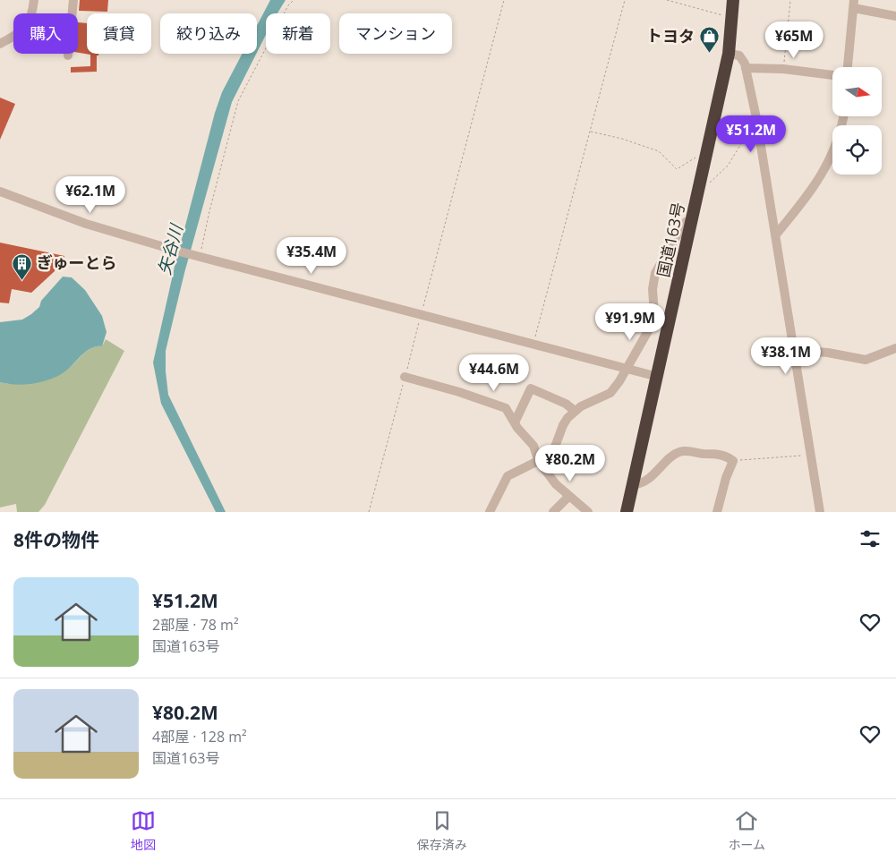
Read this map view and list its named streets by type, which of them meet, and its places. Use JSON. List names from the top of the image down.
{
  "streets": {
    "highway": ["国道163号"]
  },
  "water": ["矢谷川"],
  "places": {
    "shop": ["トヨタ"],
    "building": ["ぎゅーとら"]
  },
  "north": "right",
  "page": {
    "chip": [
      "購入",
      "賃貸",
      "絞り込み",
      "新着",
      "マンション"
    ],
    "price": [
      "¥65M",
      "¥51.2M",
      "¥62.1M",
      "¥35.4M",
      "¥91.9M",
      "¥38.1M",
      "¥44.6M",
      "¥80.2M"
    ],
    "heading": "8件の物件",
    "list": [
      {
        "name": "¥51.2M",
        "note": "2部屋 · 78 m² · 国道163号"
      },
      {
        "name": "¥80.2M",
        "note": "4部屋 · 128 m² · 国道163号"
      }
    ],
    "tabs": ["地図", "保存済み", "ホーム"]
  }
}
